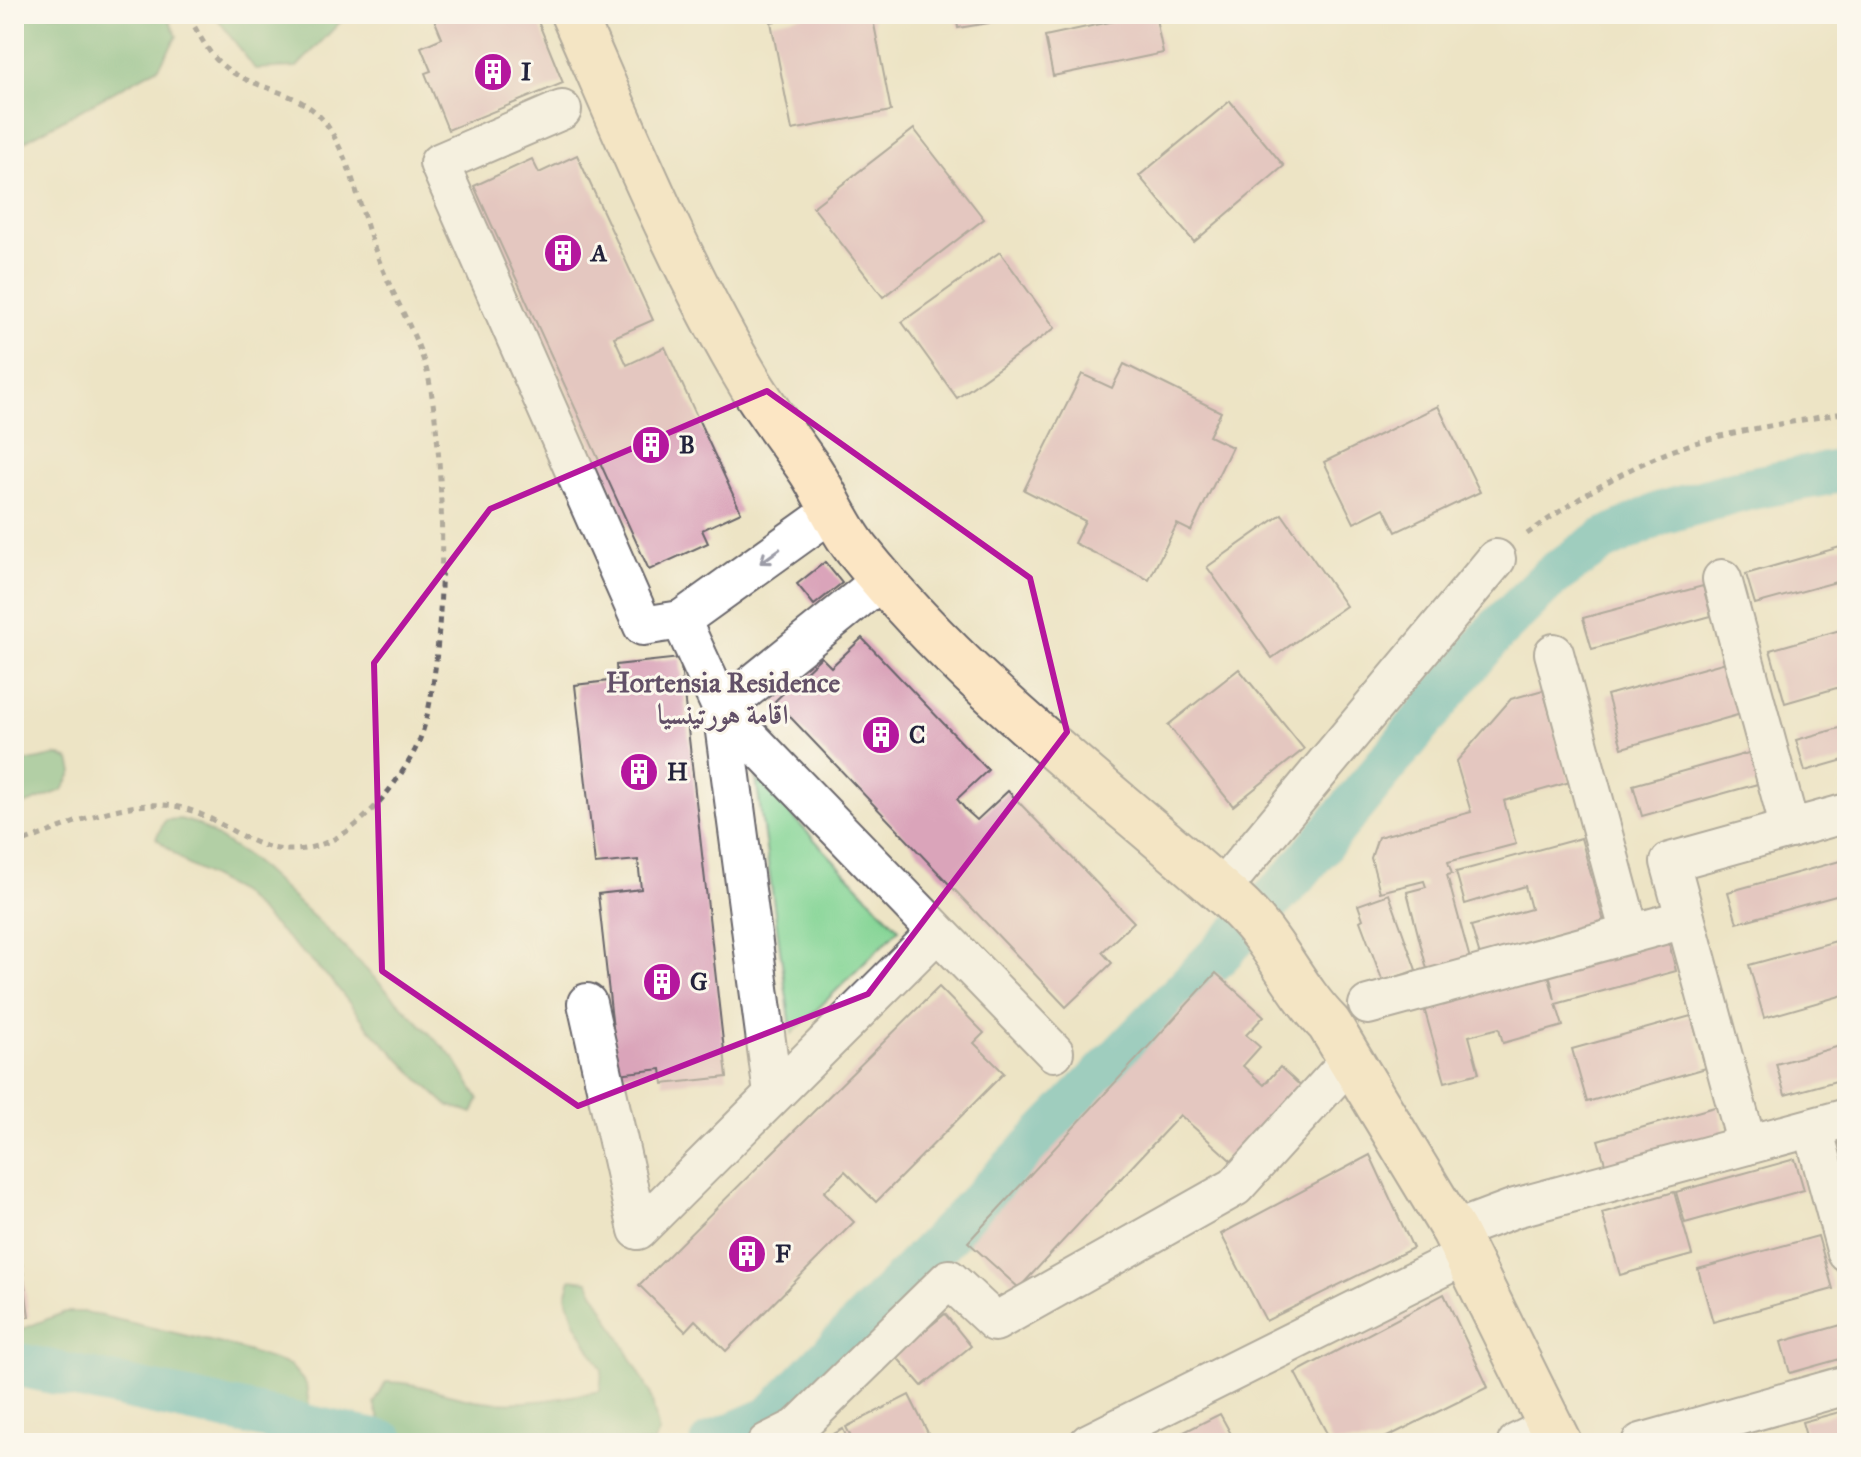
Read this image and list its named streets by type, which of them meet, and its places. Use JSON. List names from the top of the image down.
{
  "districts": ["Hortensia Residence اقامة هورتينسيا"],
  "places": {
    "building": [
      "I",
      "A",
      "B",
      "C",
      "H",
      "G",
      "F"
    ]
  }
}
